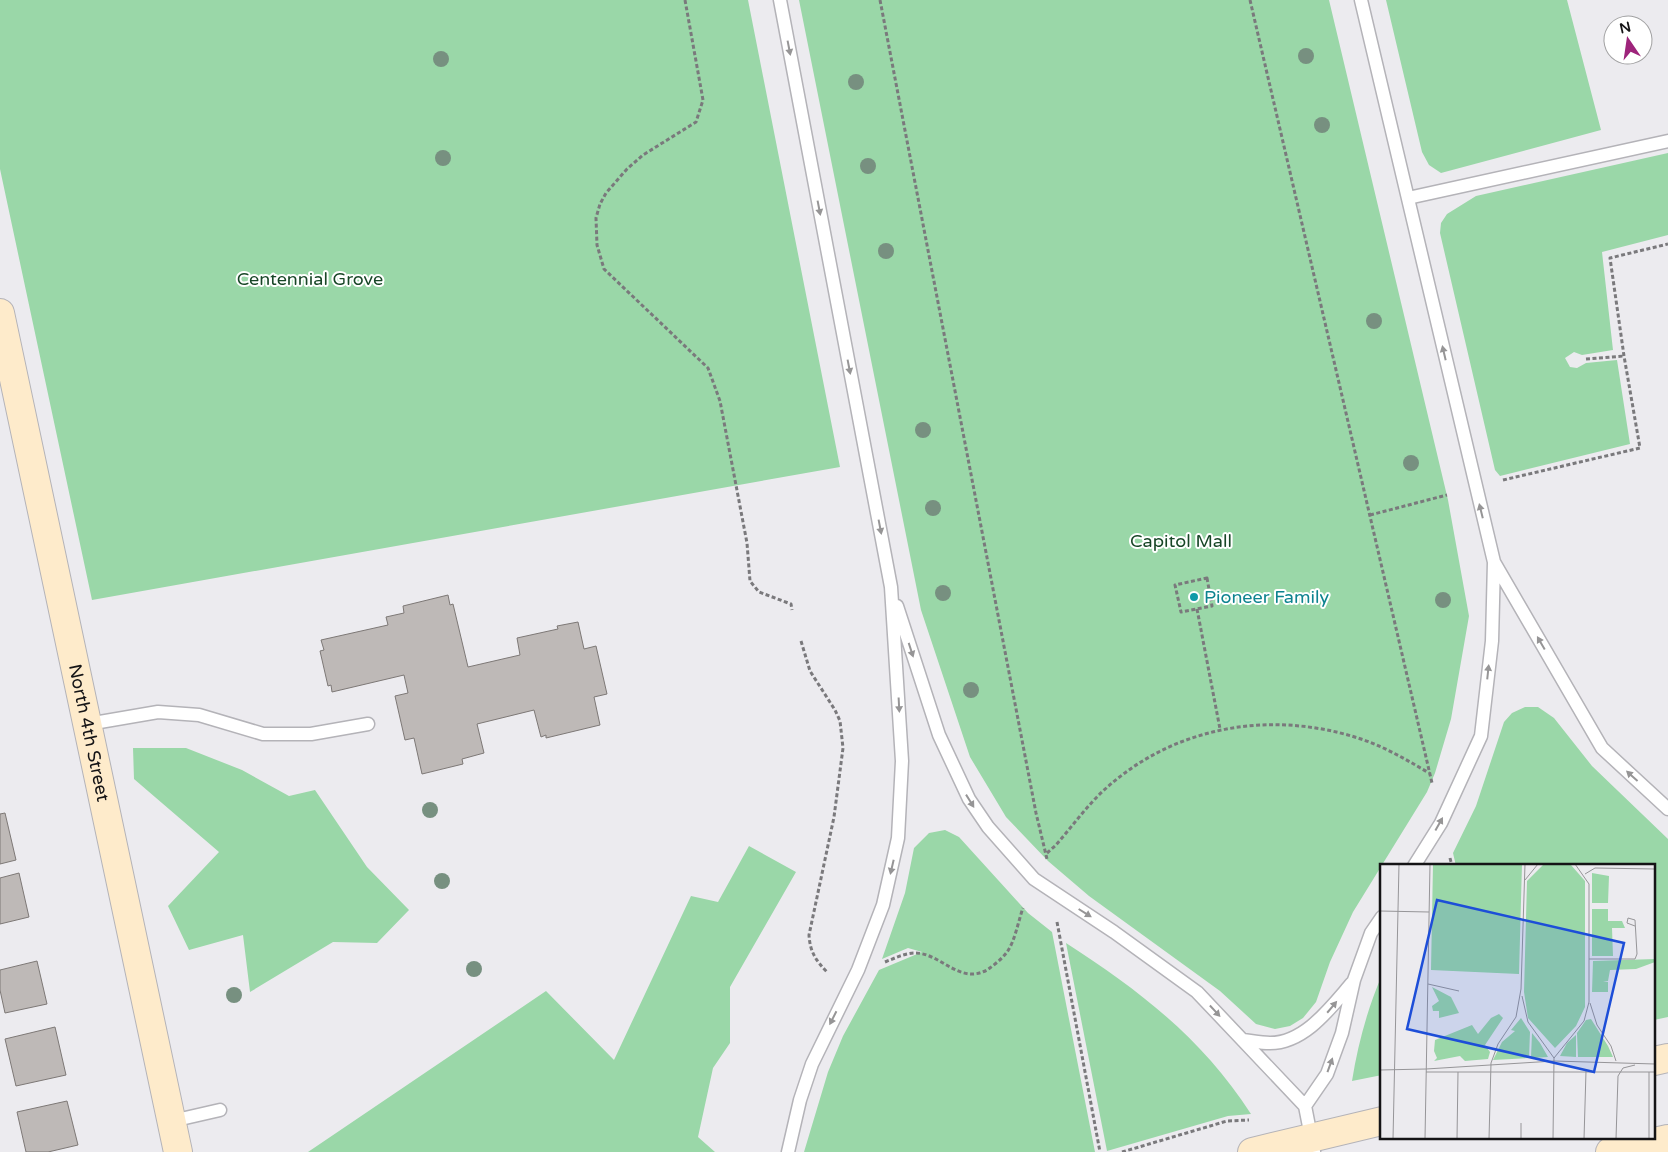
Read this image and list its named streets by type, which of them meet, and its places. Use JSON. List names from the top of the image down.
{
  "streets": {
    "street": ["North 4th Street"]
  },
  "parks": ["Centennial Grove", "Capitol Mall"],
  "places": ["Pioneer Family"],
  "north": "top"
}
